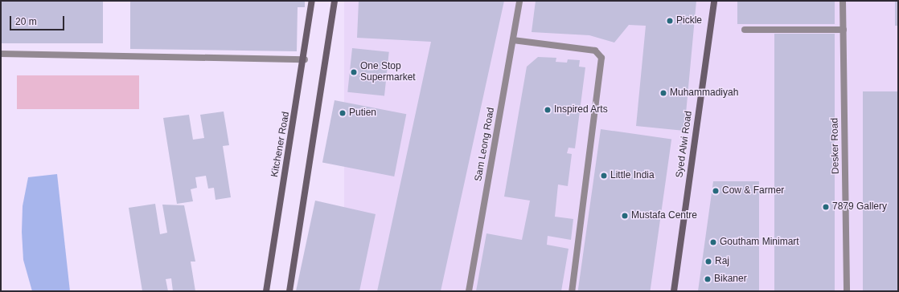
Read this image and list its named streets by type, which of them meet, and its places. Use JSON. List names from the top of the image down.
{
  "streets": {
    "street": [
      "Kitchener Road",
      "Sam Leong Road",
      "Syed Alwi Road",
      "Desker Road"
    ]
  },
  "places": [
    "Pickle",
    "One Stop Supermarket",
    "Muhammadiyah",
    "Inspired Arts",
    "Putien",
    "Little India",
    "Cow & Farmer",
    "7879 Gallery",
    "Mustafa Centre",
    "Goutham Minimart",
    "Raj",
    "Bikaner"
  ],
  "scale_bar": "20 m"
}
